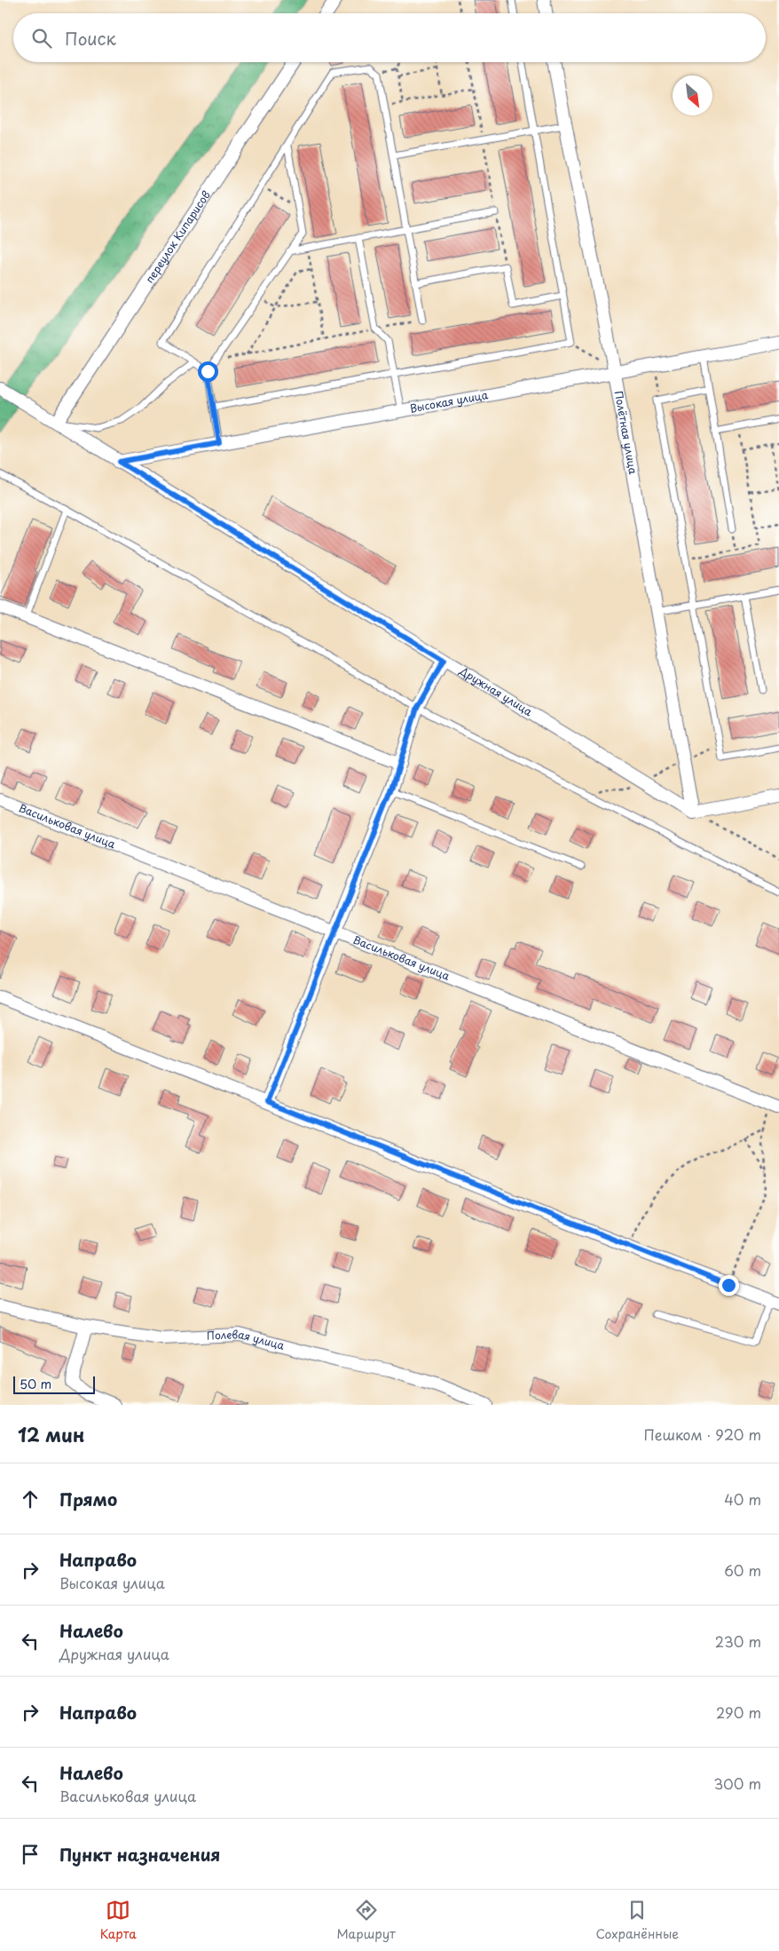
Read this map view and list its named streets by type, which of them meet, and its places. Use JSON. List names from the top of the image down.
{
  "streets": {
    "street": [
      "переулок Кипарисов",
      "Высокая улица",
      "Полётная улица",
      "Дружная улица",
      "Васильковая улица",
      "Полевая улица"
    ]
  },
  "crossings": [
    ["переулок Кипарисов", "Дружная улица"],
    ["Высокая улица", "Полётная улица"],
    ["Высокая улица", "Дружная улица"],
    ["Полётная улица", "Дружная улица"]
  ],
  "scale_bar": "50 m",
  "north": "bottom right",
  "page": {
    "search": "Поиск",
    "scale": "50 m",
    "heading": ["12 мин", "Пешком · 920 m"],
    "list": [
      ["Прямо", "40 m"],
      ["Направо", "Высокая улица", "60 m"],
      ["Налево", "Дружная улица", "230 m"],
      ["Направо", "290 m"],
      ["Налево", "Васильковая улица", "300 m"],
      "Пункт назначения"
    ],
    "nav": ["Карта", "Маршрут", "Сохранённые"]
  }
}
